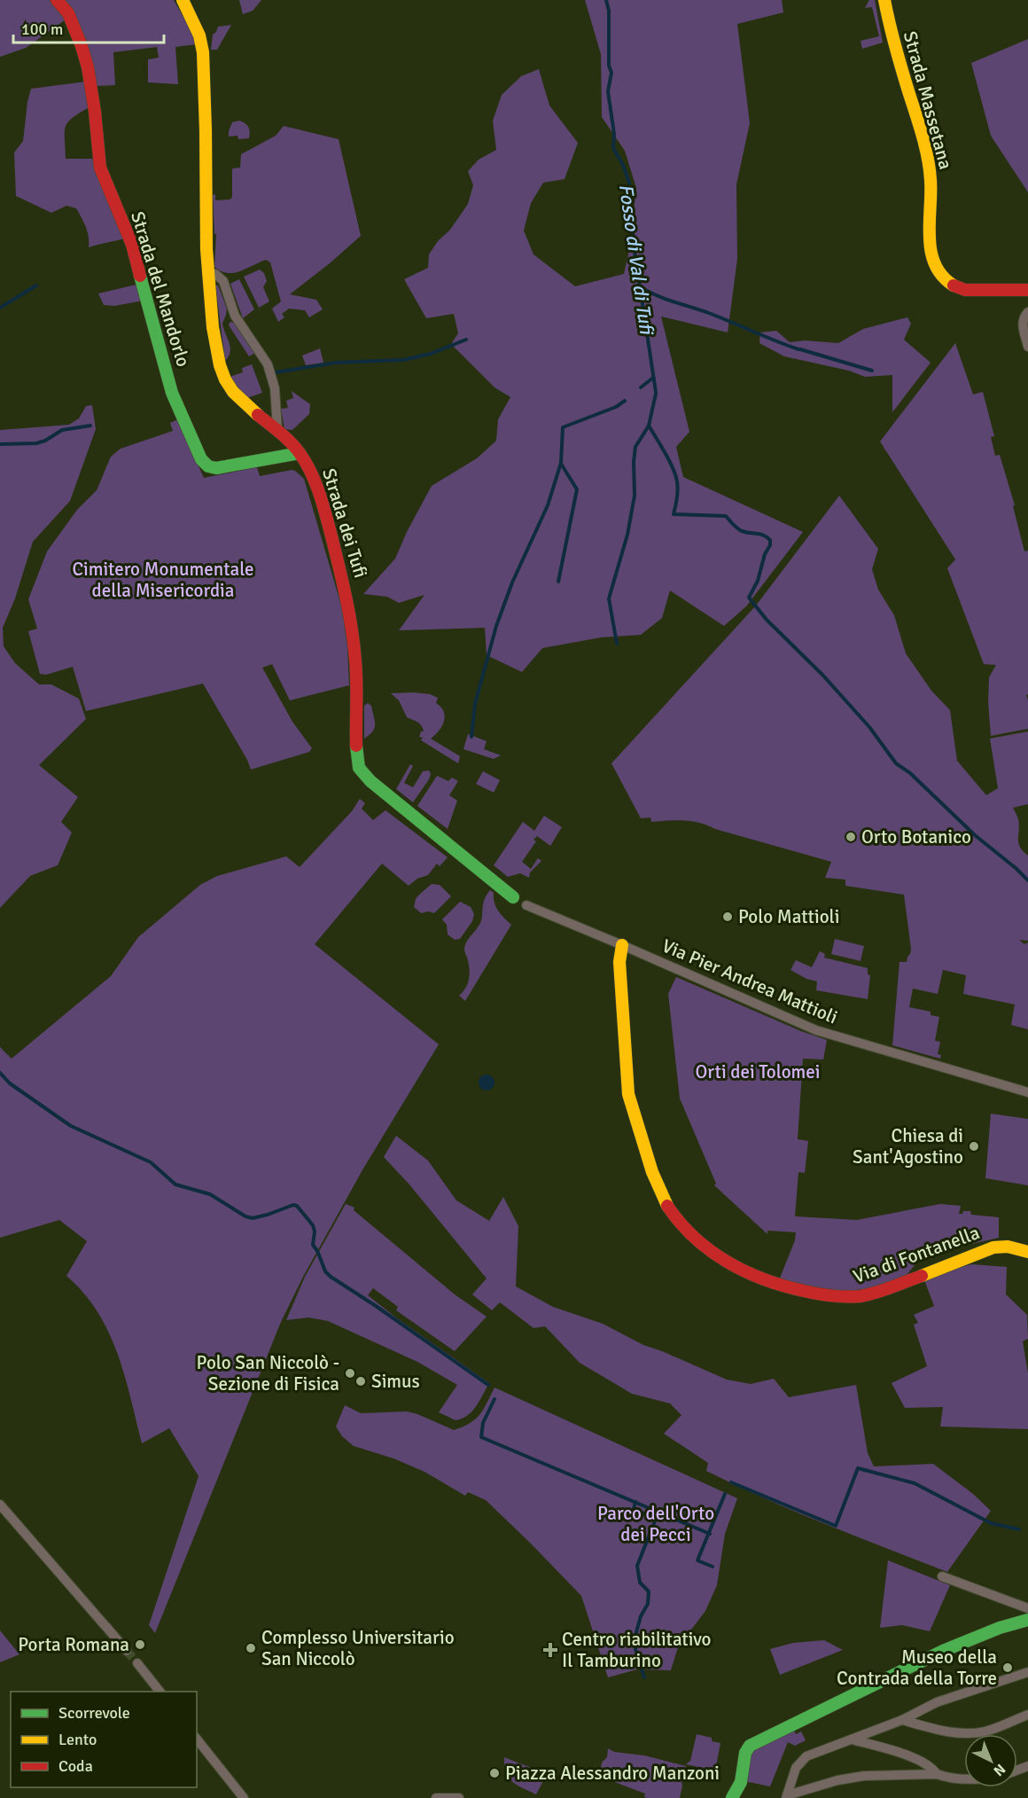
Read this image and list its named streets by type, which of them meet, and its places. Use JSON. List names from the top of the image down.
{
  "streets": {
    "street": [
      "Strada Massetana",
      "Strada del Mandorlo",
      "Strada dei Tufi",
      "Via Pier Andrea Mattioli",
      "Via di Fontanella"
    ]
  },
  "crossings": [
    ["Strada del Mandorlo", "Strada dei Tufi"],
    ["Strada dei Tufi", "Via Pier Andrea Mattioli"],
    ["Via Pier Andrea Mattioli", "Via di Fontanella"]
  ],
  "water": ["Fosso di Val di Tufi"],
  "parks": ["Cimitero Monumentale della Misericordia", "Orti dei Tolomei", "Parco dell'Orto dei Pecci"],
  "places": {
    "other": [
      "Orto Botanico",
      "Polo Mattioli",
      "Chiesa di Sant'Agostino",
      "Polo San Niccolò - Sezione di Fisica",
      "Simus",
      "Porta Romana",
      "Complesso Universitario San Niccolò",
      "Museo della Contrada della Torre",
      "Piazza Alessandro Manzoni"
    ],
    "health": ["Centro riabilitativo Il Tamburino"]
  },
  "legend": ["Scorrevole", "Lento", "Coda"],
  "scale_bar": "100 m",
  "north": "bottom right"
}
